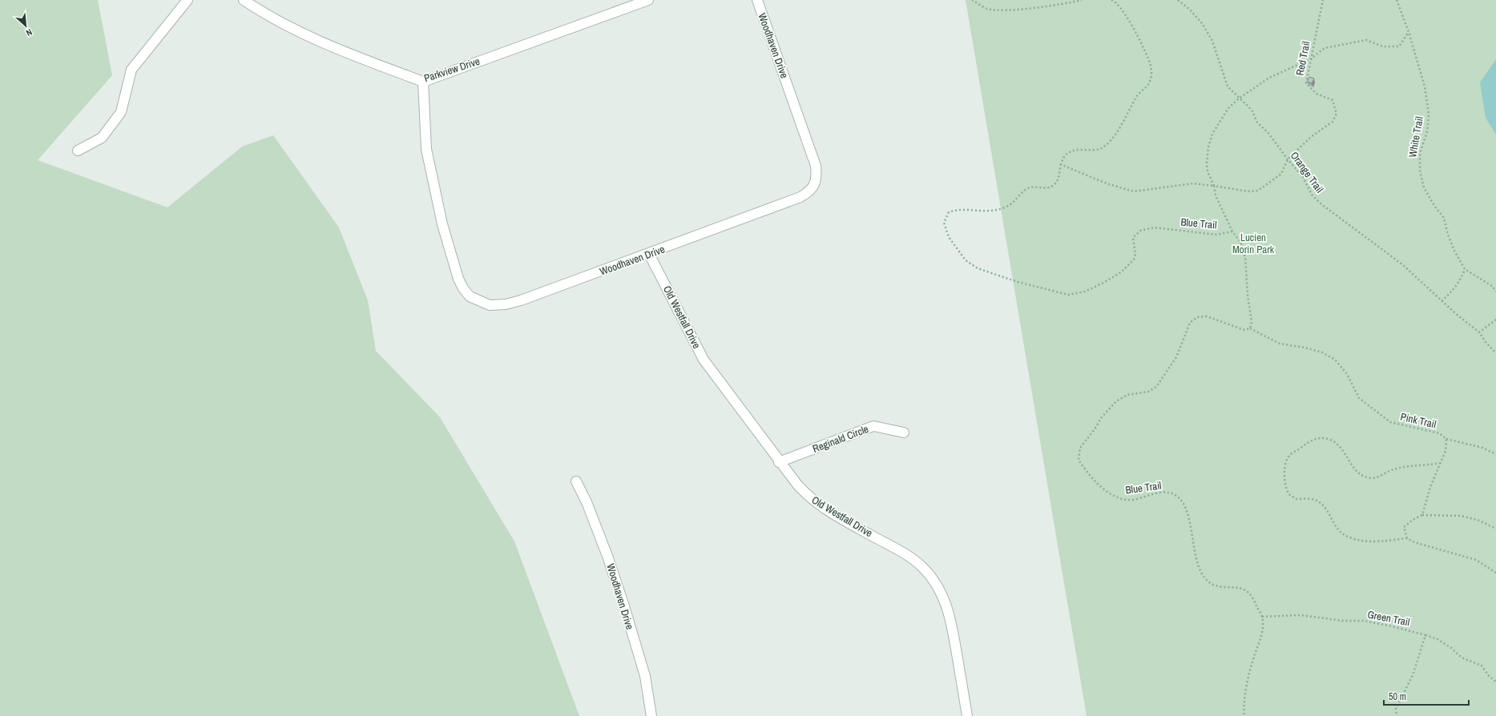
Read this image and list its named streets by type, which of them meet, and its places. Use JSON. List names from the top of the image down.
{
  "streets": {
    "street": [
      "Woodhaven Drive",
      "Parkview Drive",
      "Old Westfall Drive",
      "Reginald Circle"
    ],
    "path": [
      "Red Trail",
      "White Trail",
      "Orange Trail",
      "Blue Trail",
      "Pink Trail",
      "Green Trail"
    ]
  },
  "crossings": [
    ["Woodhaven Drive", "Parkview Drive"],
    ["Woodhaven Drive", "Old Westfall Drive"],
    ["Red Trail", "Orange Trail"],
    ["Blue Trail", "Pink Trail"],
    ["Blue Trail", "Green Trail"],
    ["Old Westfall Drive", "Reginald Circle"]
  ],
  "parks": ["Lucien Morin Park"],
  "scale_bar": "50 m",
  "north": "bottom right"
}
